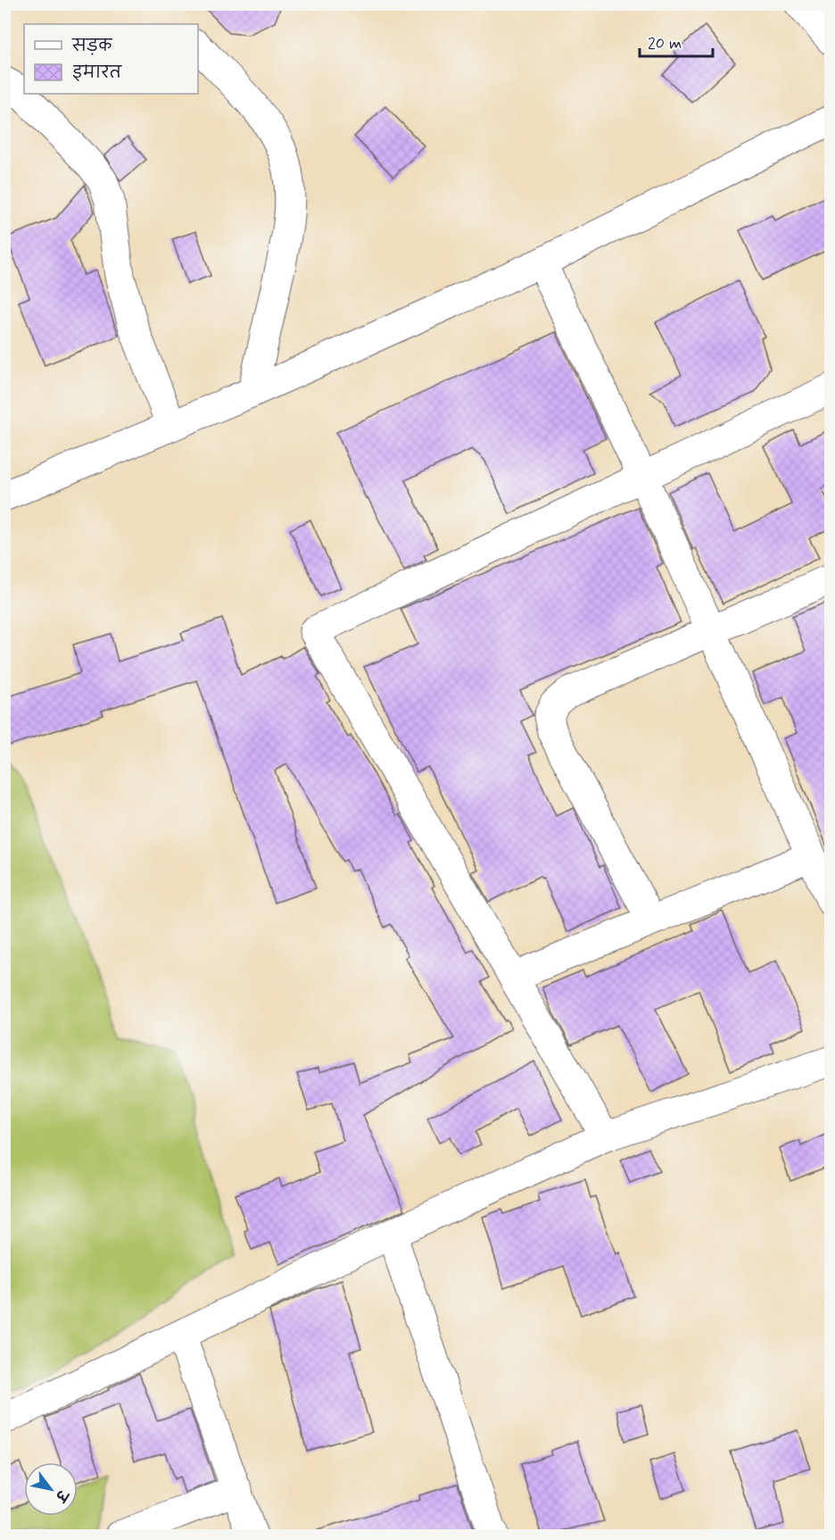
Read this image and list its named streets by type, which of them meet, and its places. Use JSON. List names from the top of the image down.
{
  "legend": ["सड़क", "इमारत"],
  "scale_bar": "20 m",
  "north": "bottom right"
}
